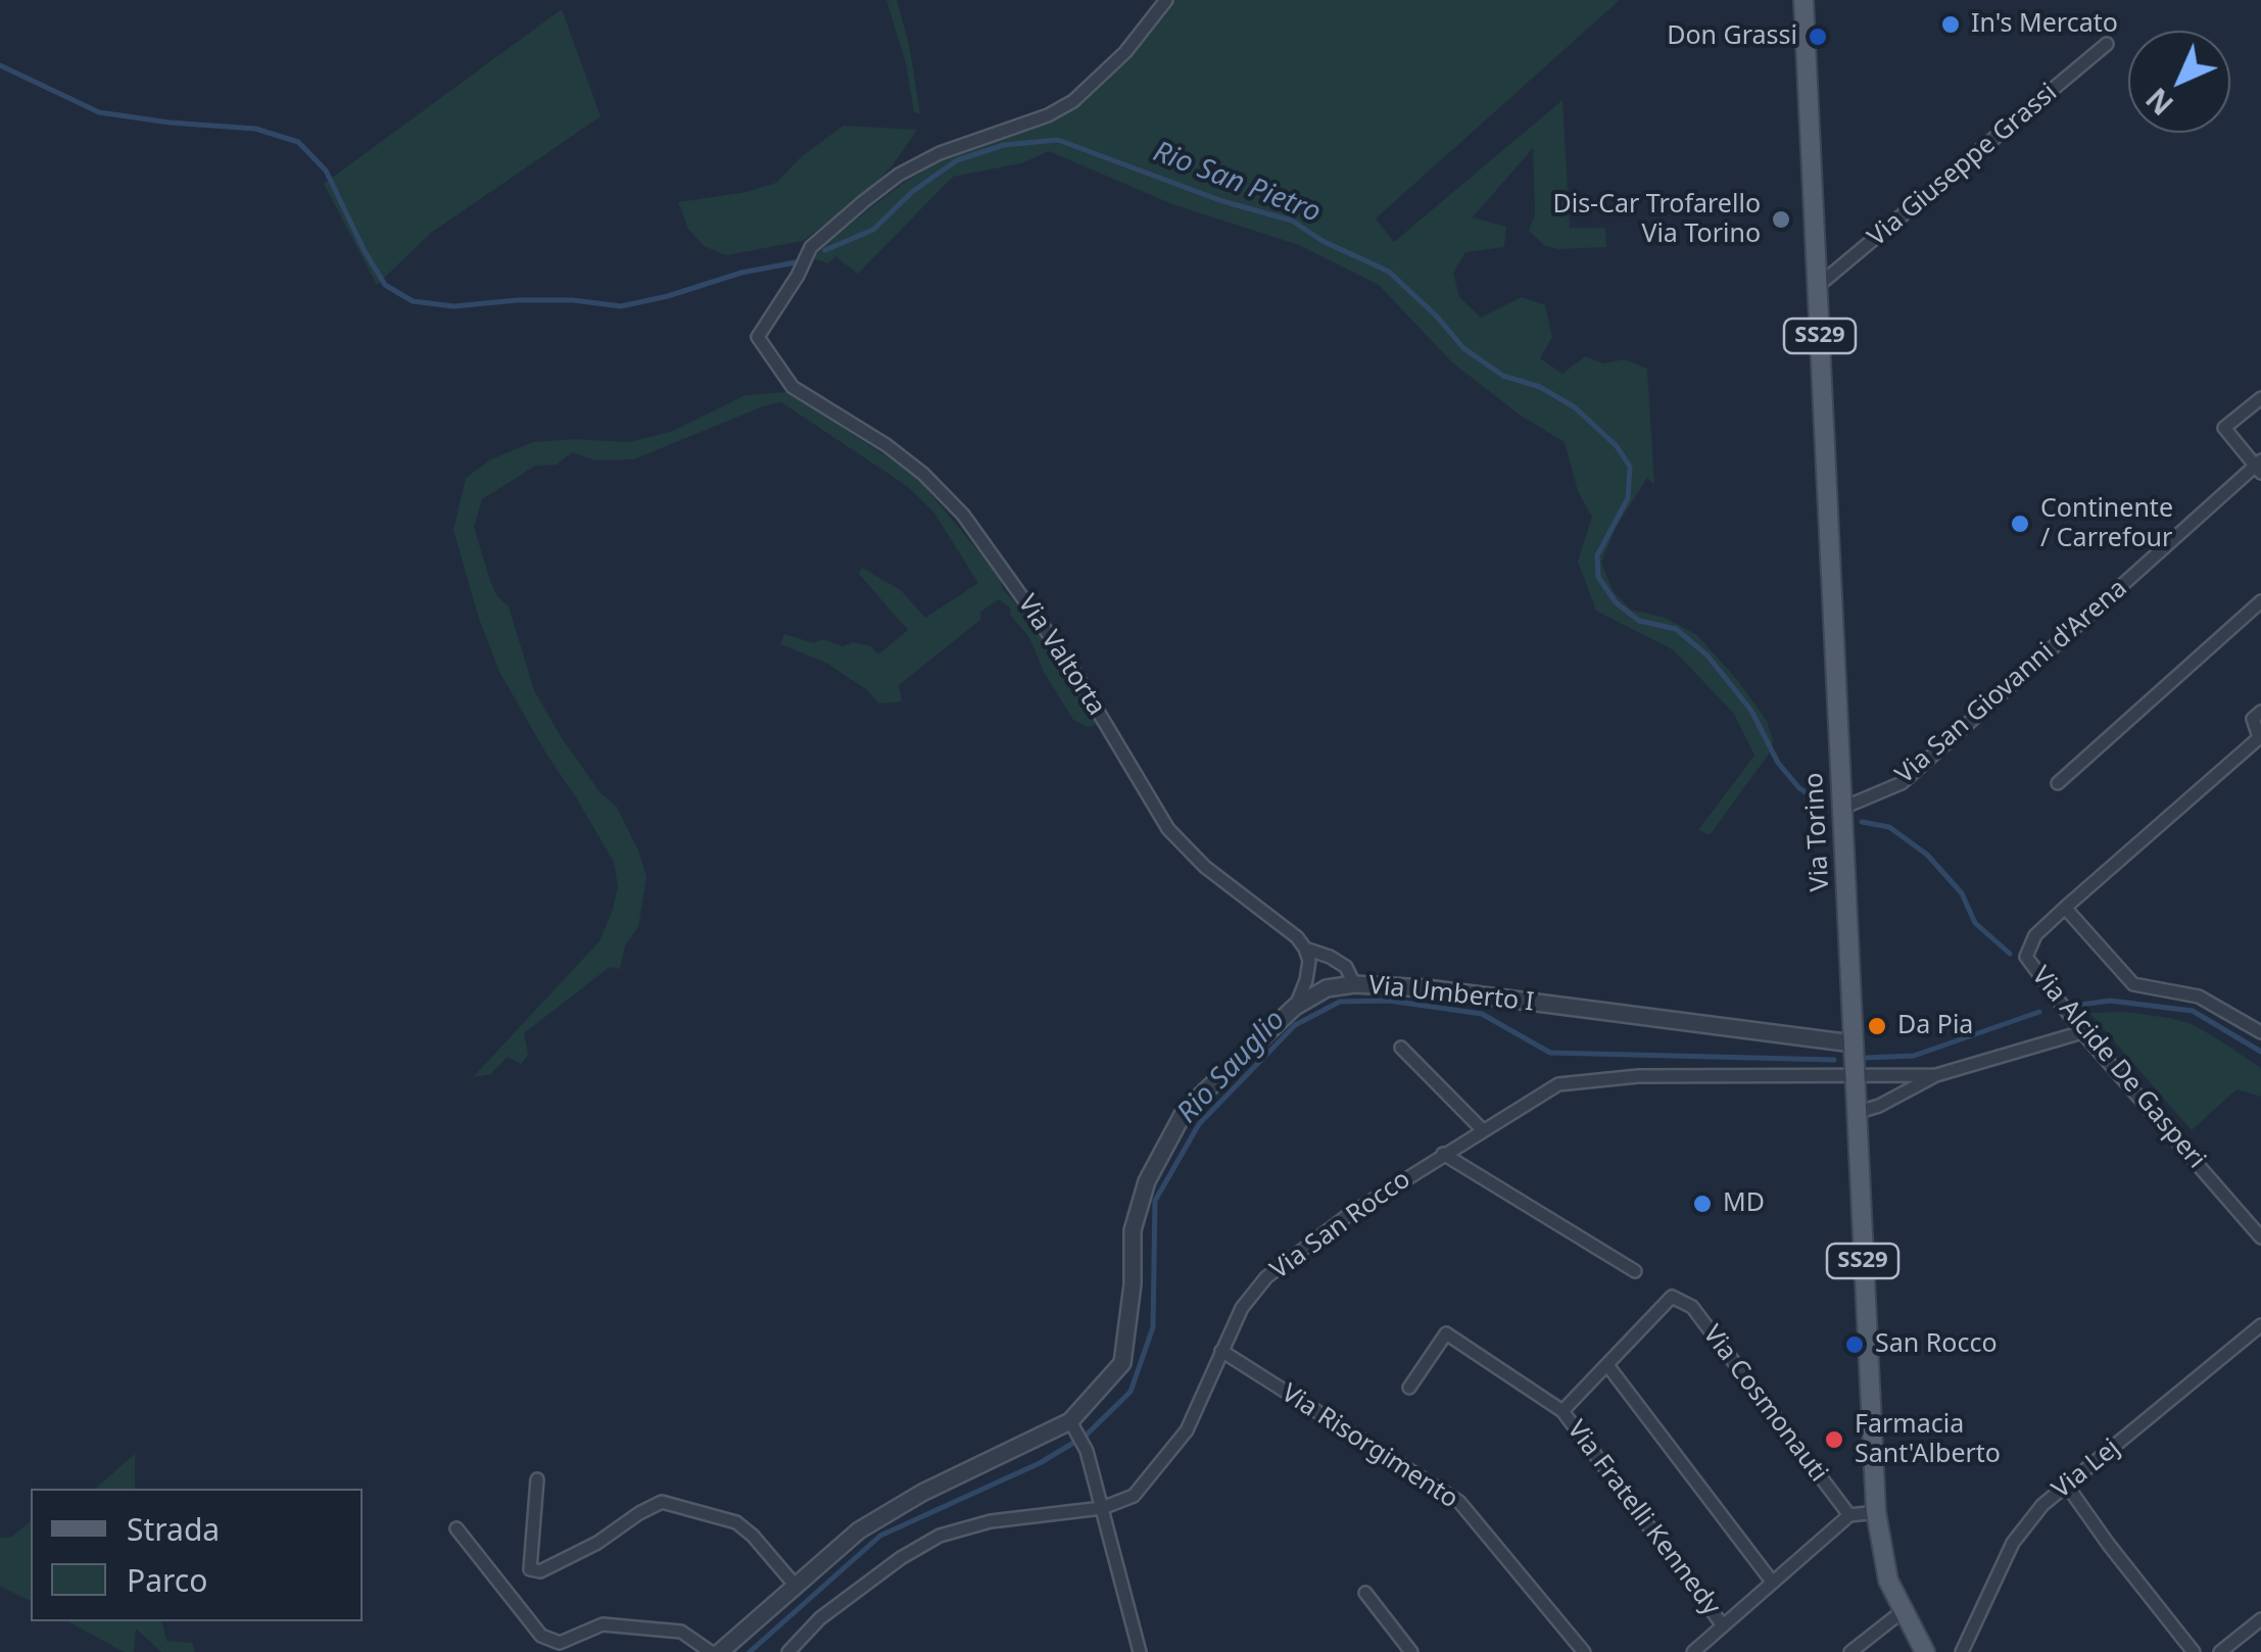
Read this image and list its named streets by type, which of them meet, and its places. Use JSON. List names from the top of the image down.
{
  "streets": {
    "main road": ["SS29", "Via Torino"],
    "street": [
      "Via Giuseppe Grassi",
      "Via Valtorta",
      "Via San Giovanni d'Arena",
      "Via Umberto I",
      "Via Alcide De Gasperi",
      "Via San Rocco",
      "Via Cosmonauti",
      "Via Risorgimento",
      "Via Lej",
      "Via Fratelli Kennedy"
    ]
  },
  "crossings": [
    ["Via Giuseppe Grassi", "Via Torino"],
    ["Via Valtorta", "Via Umberto I"],
    ["Via San Giovanni d'Arena", "Via Torino"],
    ["Via Torino", "Via Umberto I"],
    ["Via Torino", "Via San Rocco"],
    ["Via San Rocco", "Via Risorgimento"],
    ["Via Cosmonauti", "Via Fratelli Kennedy"]
  ],
  "water": ["Rio San Pietro", "Rio Sauglio"],
  "places": [
    "In's Mercato",
    "Don Grassi",
    "Dis-Car Trofarello Via Torino",
    "Continente / Carrefour",
    "Da Pia",
    "MD",
    "San Rocco",
    "Farmacia Sant'Alberto"
  ],
  "legend": ["Strada", "Parco"],
  "north": "bottom left"
}
